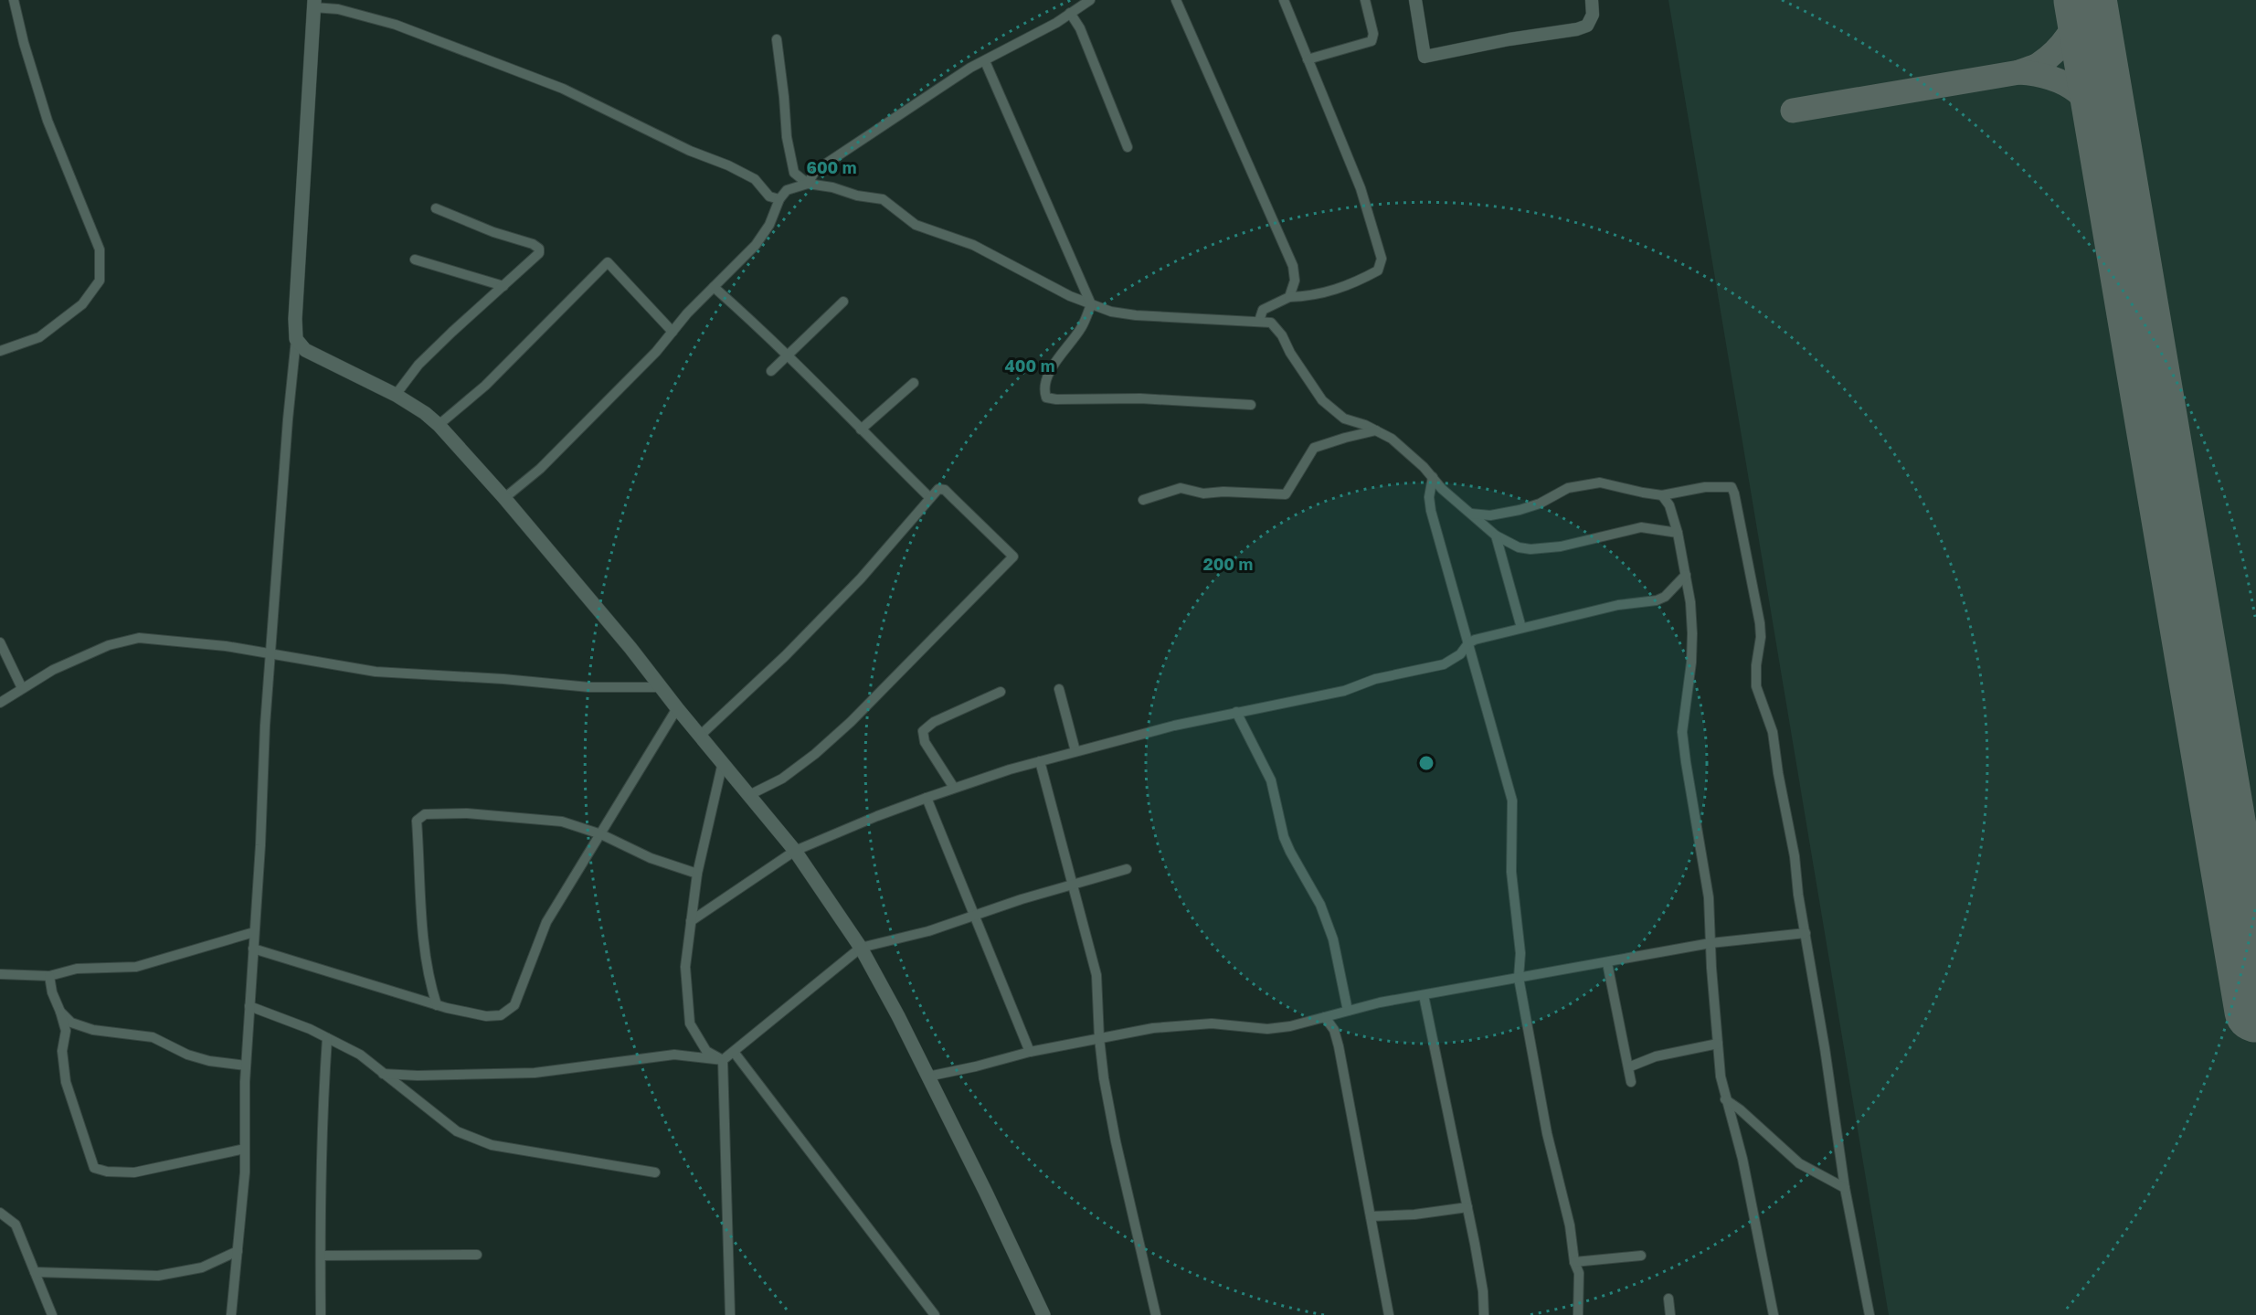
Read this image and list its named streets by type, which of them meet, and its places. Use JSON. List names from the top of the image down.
{
  "rings": ["600 m", "400 m", "200 m"]
}
